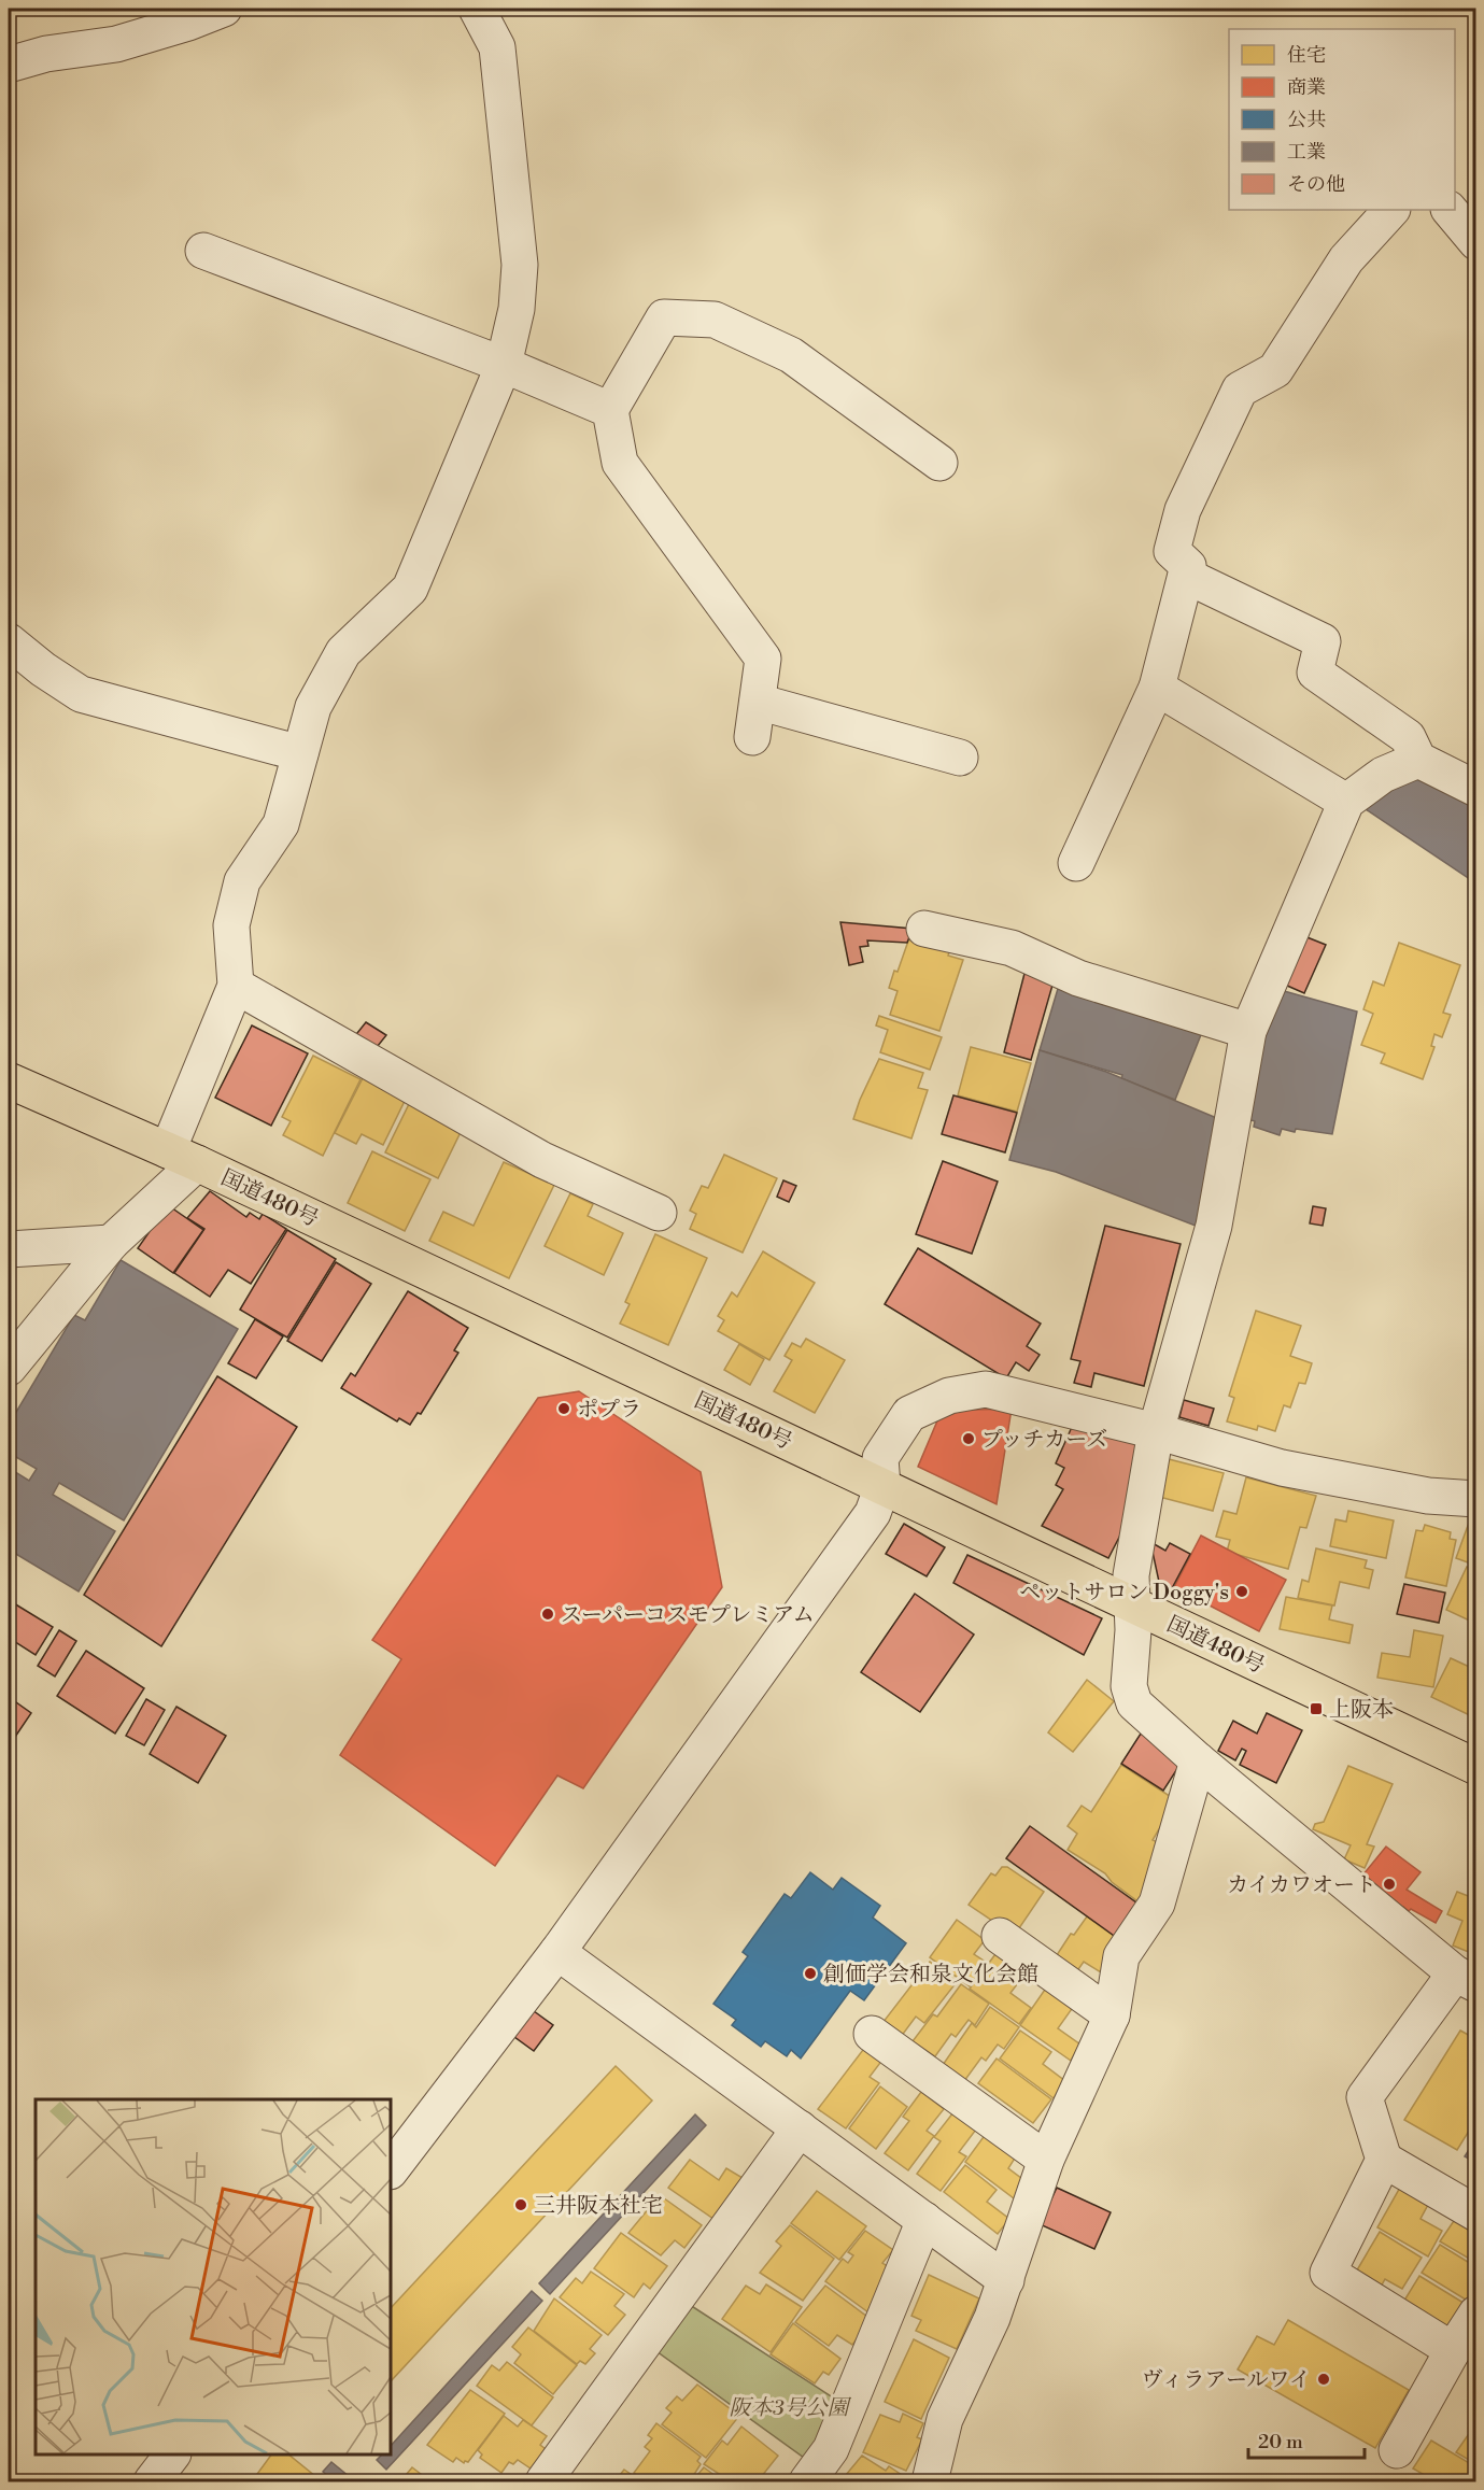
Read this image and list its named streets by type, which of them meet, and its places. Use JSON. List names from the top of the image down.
{
  "streets": {
    "highway": ["国道480号"]
  },
  "parks": ["阪本3号公園"],
  "places": {
    "other": [
      "ポプラ",
      "プッチカーズ",
      "ペットサロン Doggy's",
      "スーパーコスモプレミアム",
      "カイカワオート",
      "創価学会和泉文化会館",
      "三井阪本社宅",
      "ヴィラアールワイ"
    ],
    "transit": ["上阪本"]
  },
  "legend": [
    "住宅",
    "商業",
    "公共",
    "工業",
    "その他"
  ],
  "scale_bar": "20 m"
}
